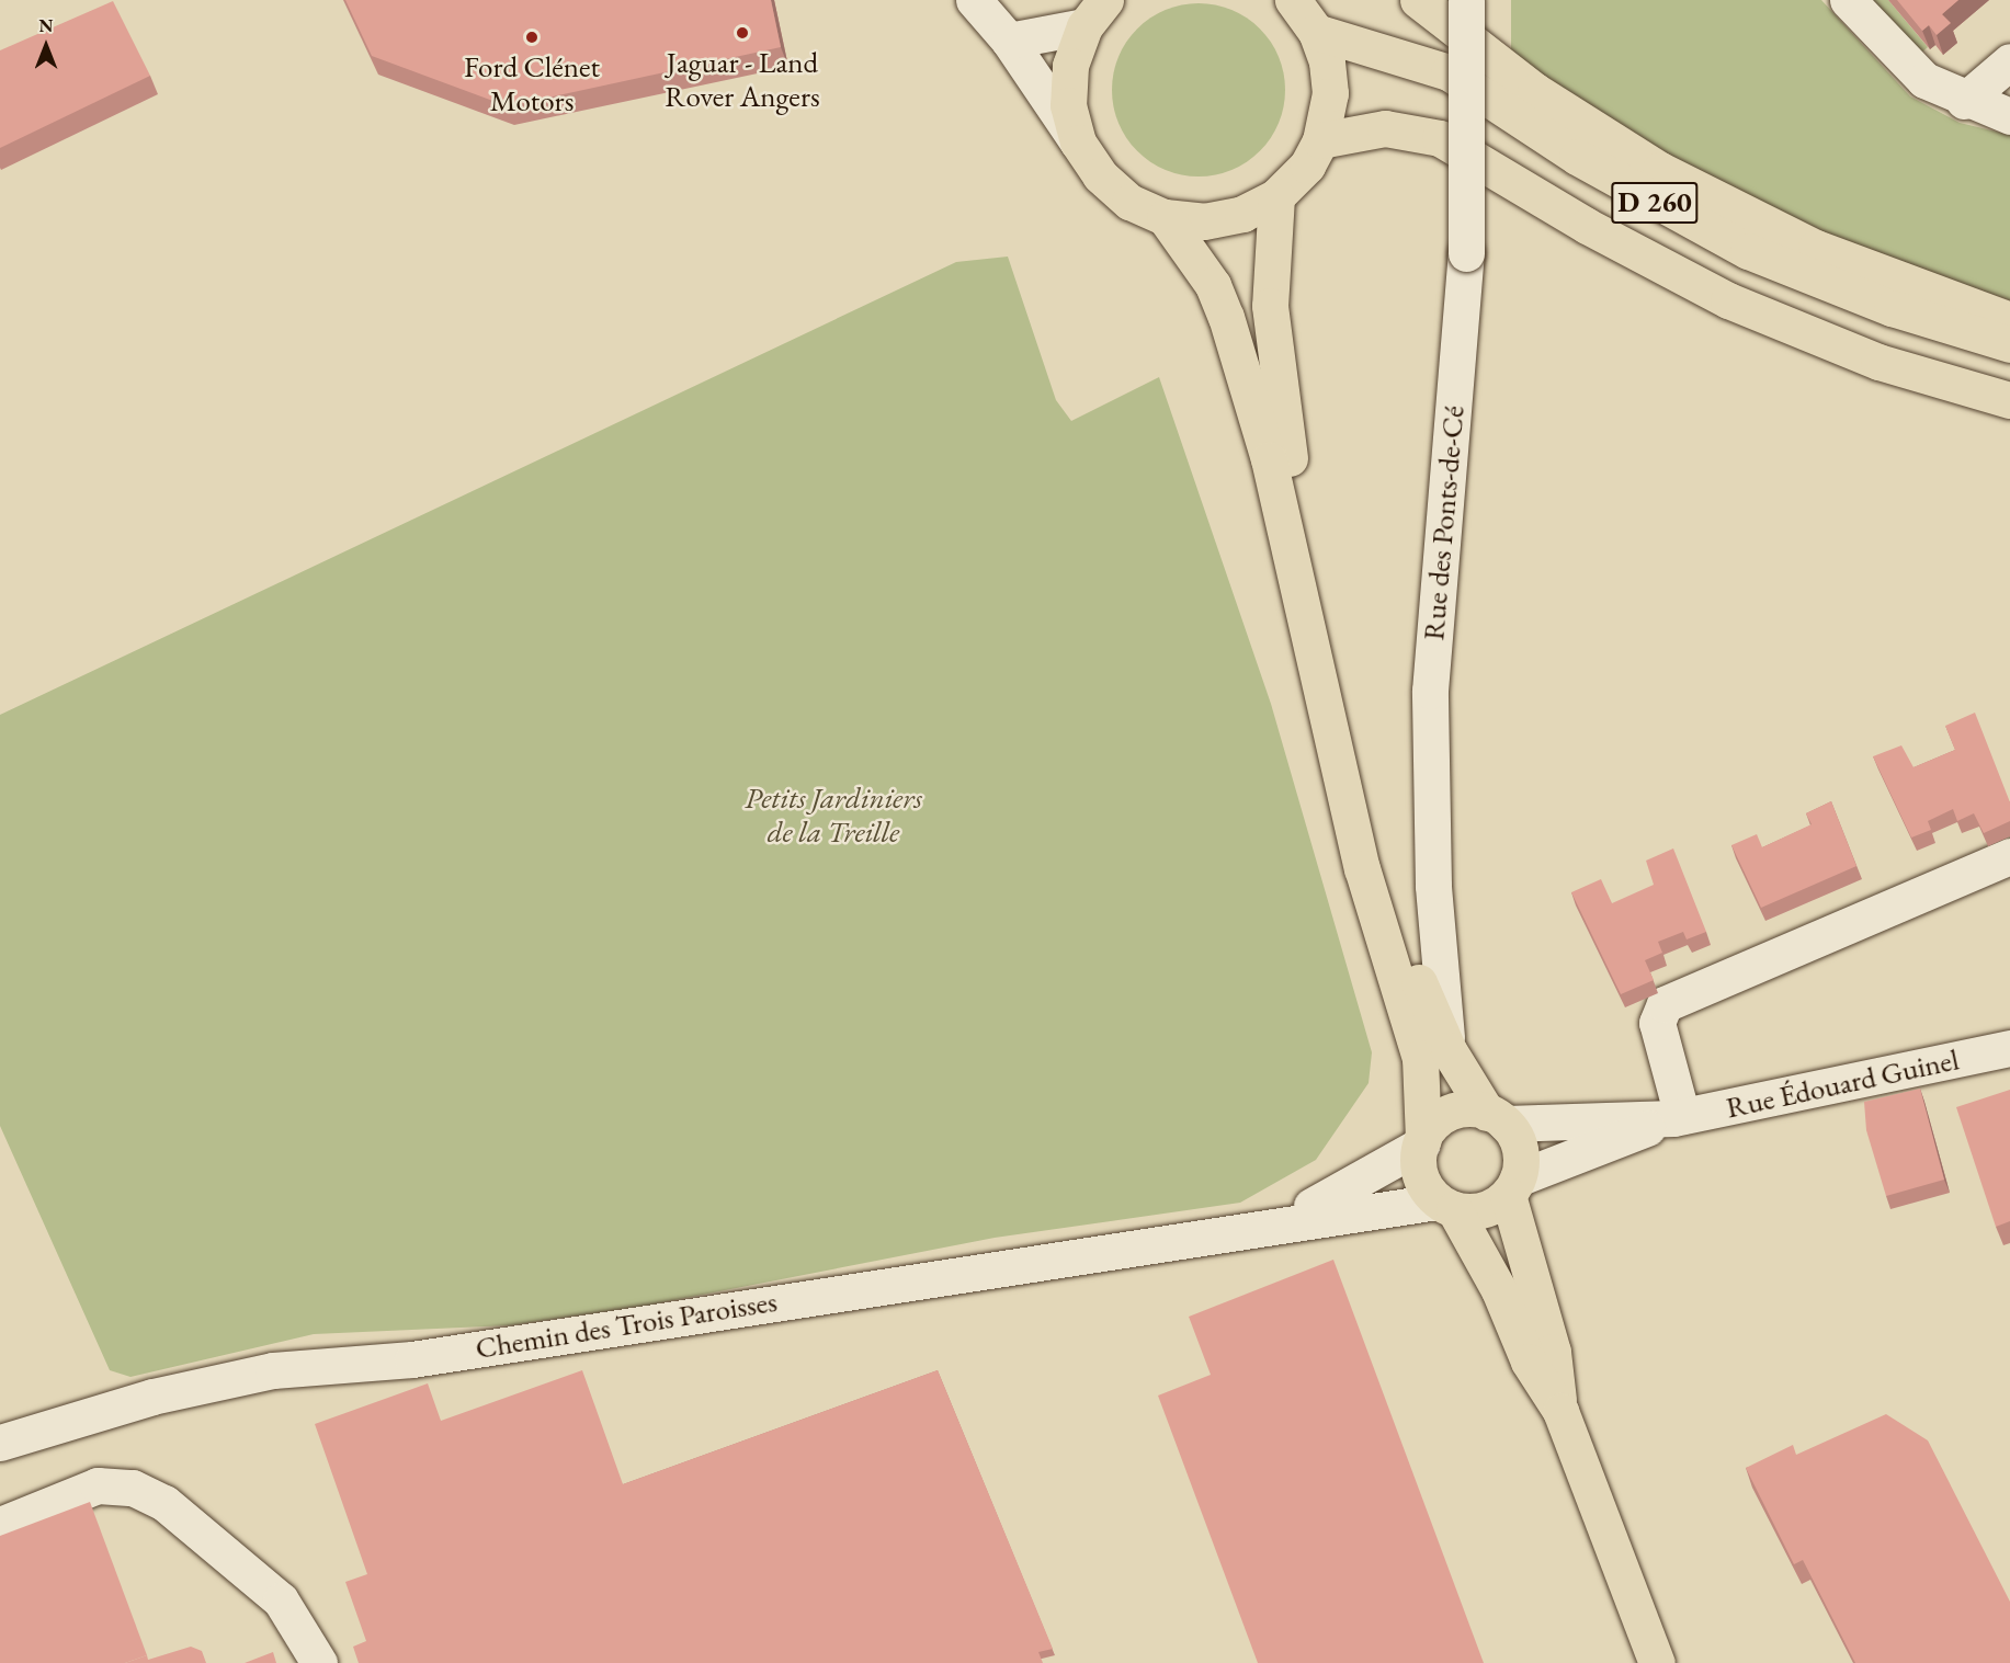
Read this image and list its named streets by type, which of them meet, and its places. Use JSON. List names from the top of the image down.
{
  "streets": {
    "main road": ["D 260"],
    "street": ["Rue des Ponts-de-Cé", "Rue Édouard Guinel", "Chemin des Trois Paroisses"]
  },
  "crossings": [
    ["Rue Édouard Guinel", "Chemin des Trois Paroisses"]
  ],
  "parks": ["Petits Jardiniers de la Treille"],
  "places": ["Jaguar - Land Rover Angers", "Ford Clénet Motors"],
  "north": "top"
}
